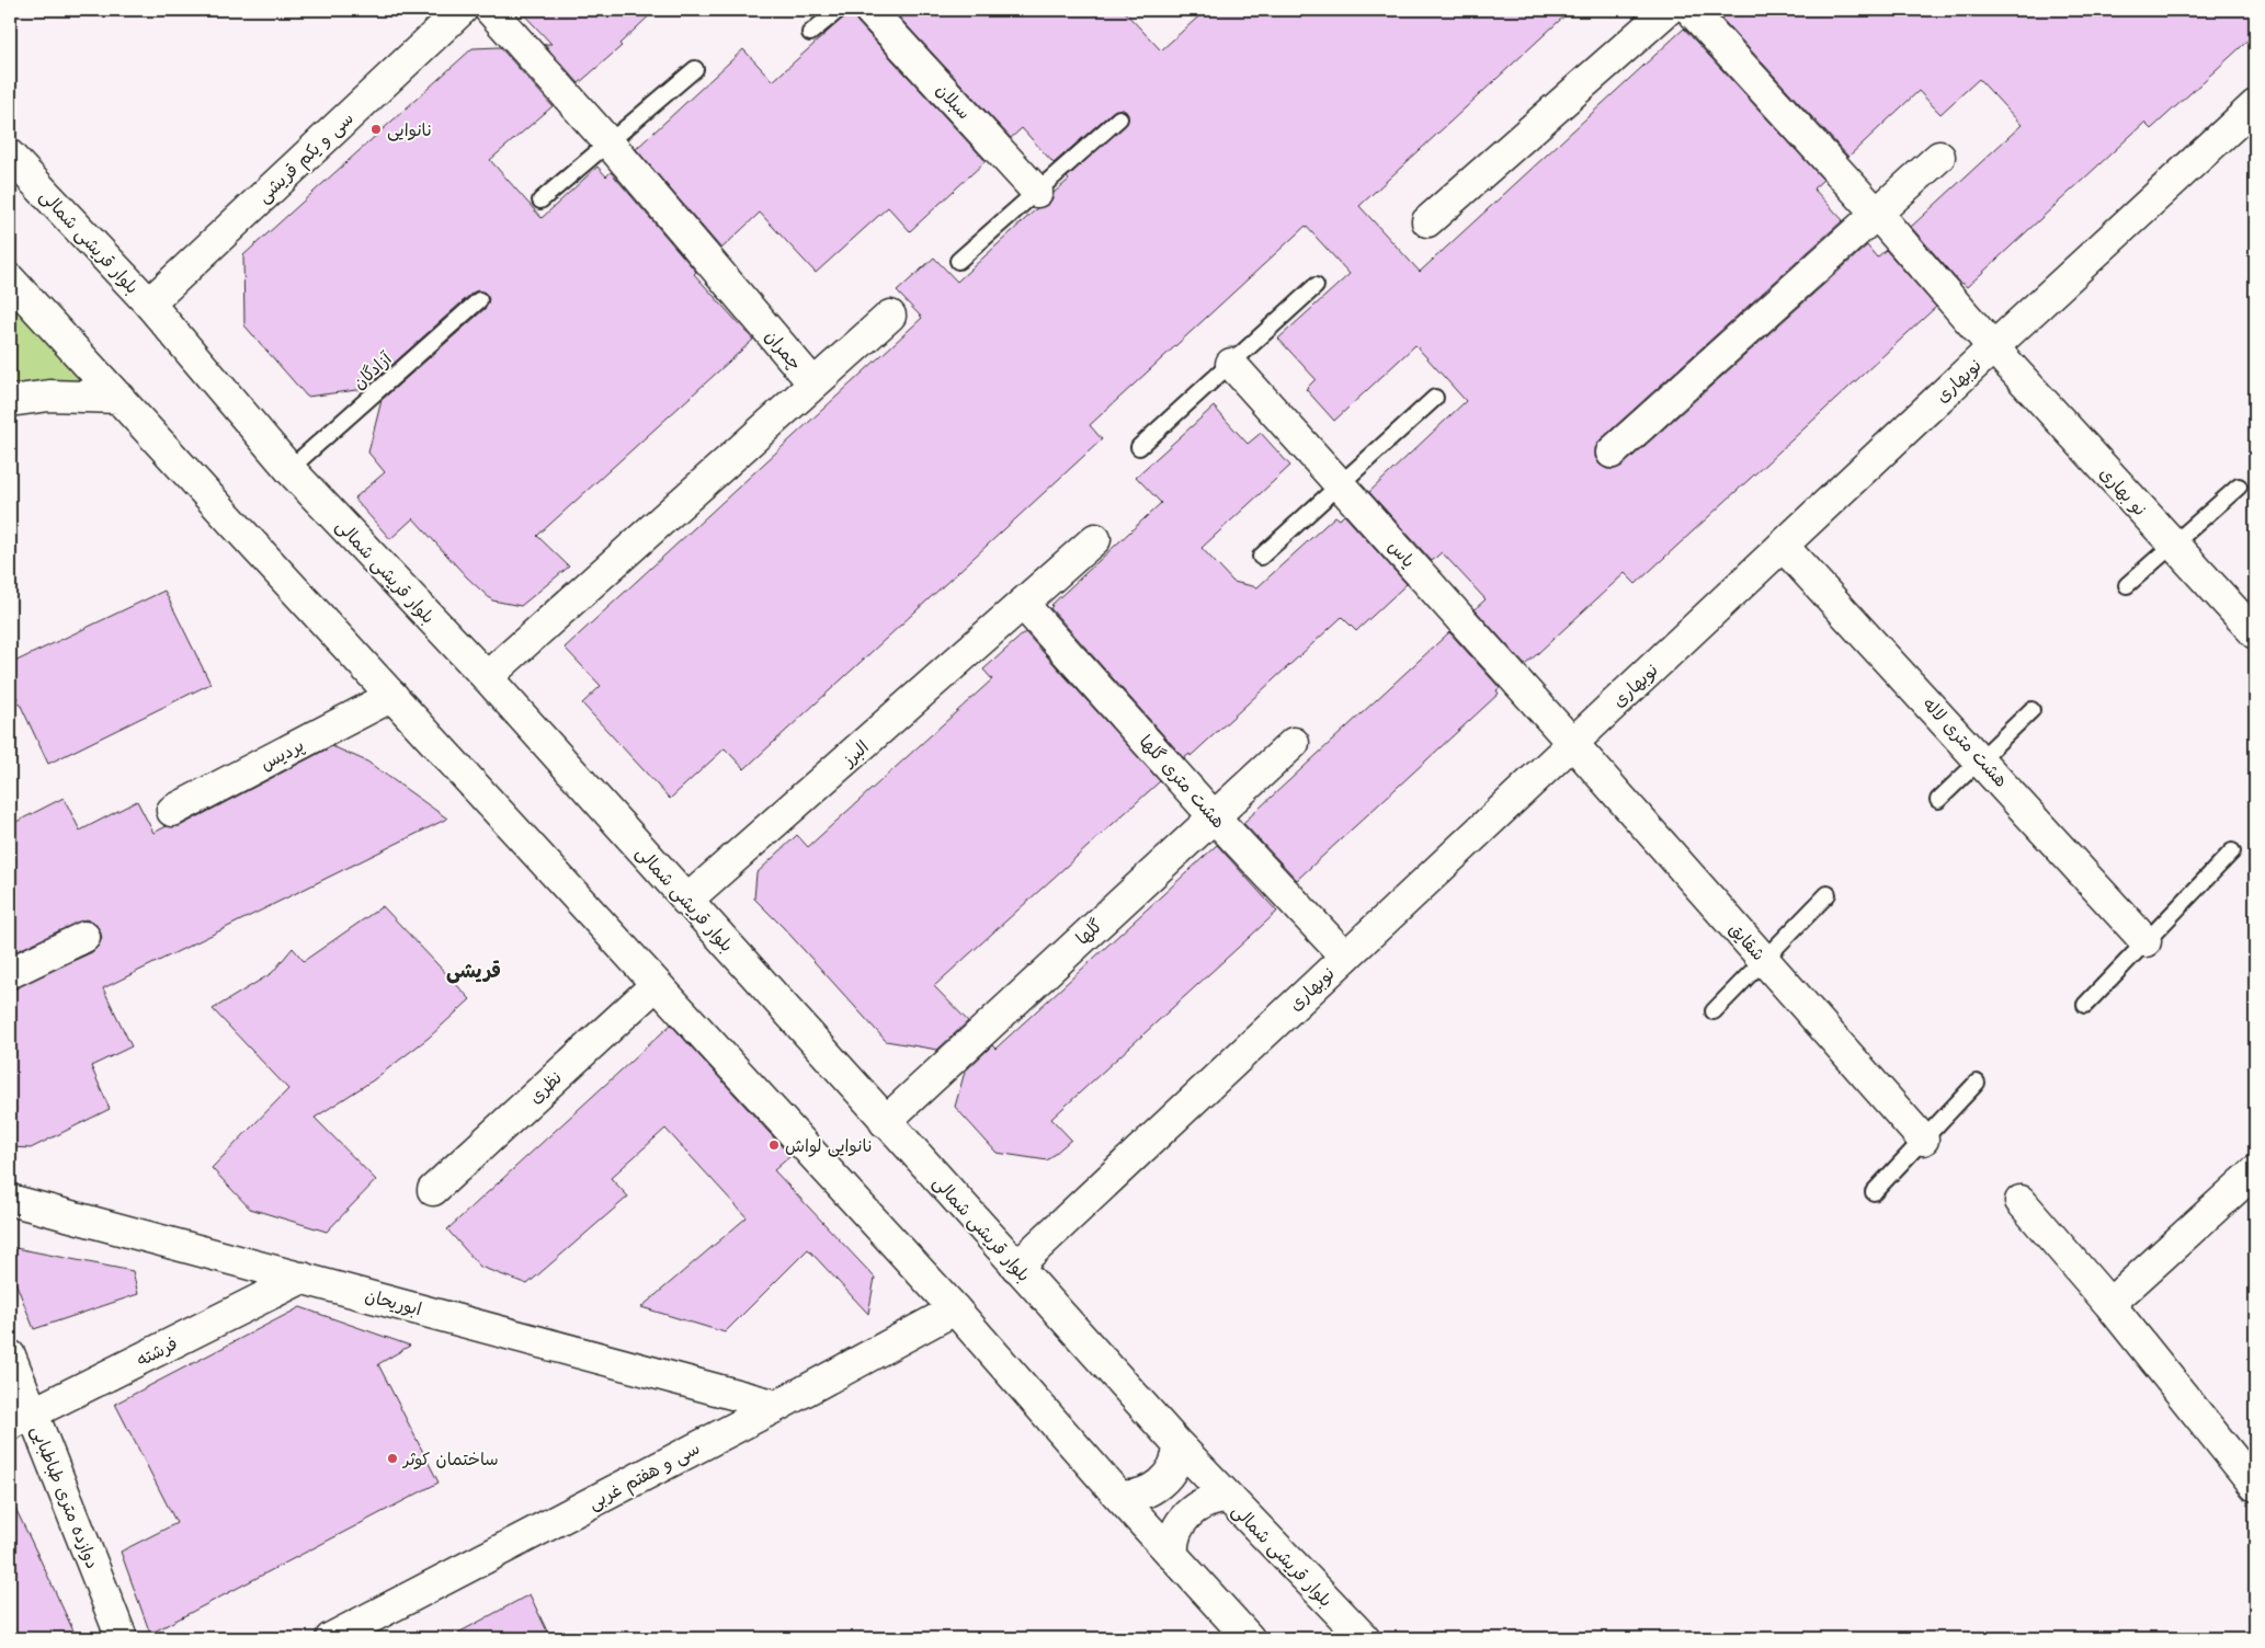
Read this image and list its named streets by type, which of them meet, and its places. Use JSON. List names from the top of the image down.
{
  "streets": {
    "street": [
      "سبلان",
      "سی و یکم قریشی",
      "بلوار قریشی شمالی",
      "چمران",
      "نوبهاری",
      "نو بهاری",
      "یاس",
      "هشت متری لاله",
      "البرز",
      "پردیس",
      "هشت متری گلها",
      "گلها",
      "شقایق",
      "نظری",
      "ابوریحان",
      "فرشته",
      "سی و هفتم غربی",
      "دوازده متری طباطبایی"
    ],
    "lane": ["آزادگان"]
  },
  "crossings": [
    ["سی و یکم قریشی", "بلوار قریشی شمالی"],
    ["بلوار قریشی شمالی", "چمران"],
    ["بلوار قریشی شمالی", "آزادگان"],
    ["بلوار قریشی شمالی", "نوبهاری"],
    ["بلوار قریشی شمالی", "البرز"],
    ["بلوار قریشی شمالی", "گلها"],
    ["نوبهاری", "نو بهاری"],
    ["نوبهاری", "یاس"],
    ["نوبهاری", "هشت متری لاله"],
    ["نوبهاری", "هشت متری گلها"],
    ["نوبهاری", "شقایق"],
    ["یاس", "شقایق"],
    ["البرز", "هشت متری گلها"],
    ["هشت متری گلها", "گلها"],
    ["ابوریحان", "فرشته"],
    ["ابوریحان", "سی و هفتم غربی"],
    ["فرشته", "دوازده متری طباطبایی"]
  ],
  "districts": ["قریشی"],
  "places": ["نانوایی", "نانوایی لواش", "ساختمان کوثر"]
}
